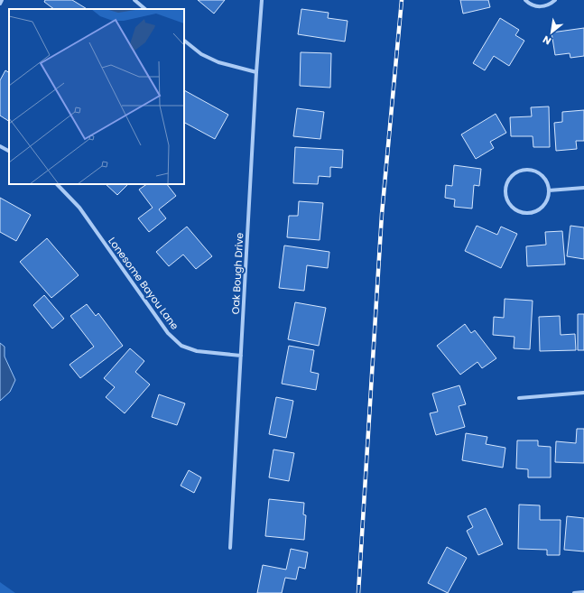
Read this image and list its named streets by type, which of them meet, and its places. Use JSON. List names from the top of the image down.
{
  "streets": {
    "street": ["Oak Bough Drive", "Lonesome Bayou Lane"]
  },
  "crossings": [
    ["Oak Bough Drive", "Lonesome Bayou Lane"]
  ],
  "north": "bottom left"
}
